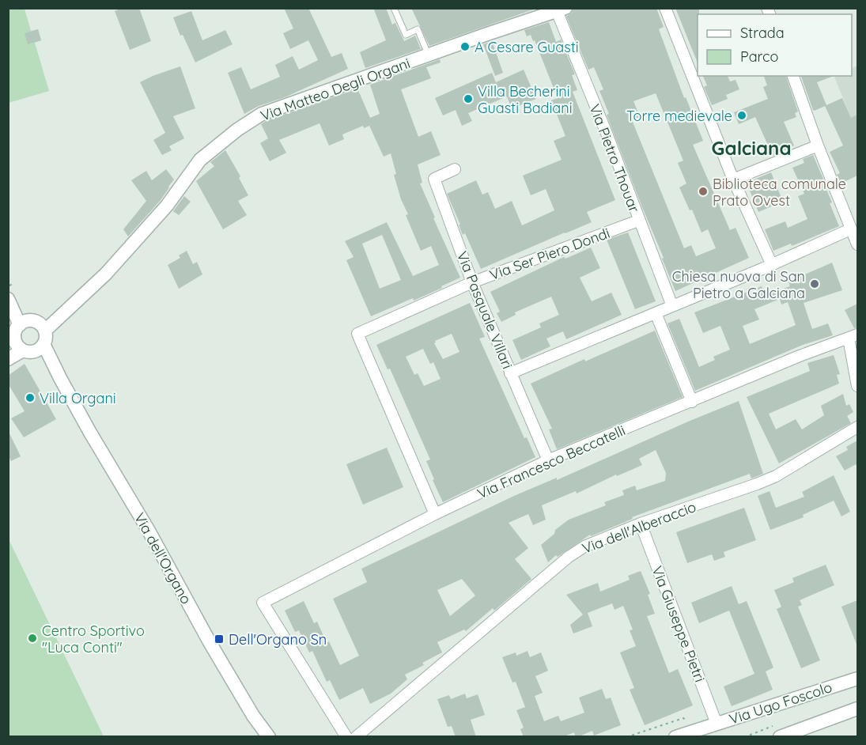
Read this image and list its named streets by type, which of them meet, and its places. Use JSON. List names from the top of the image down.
{
  "streets": {
    "street": [
      "Via Matteo Degli Organi",
      "Via Pietro Thouar",
      "Via Ser Piero Dondi",
      "Via Pasquale Villari",
      "Via Francesco Beccatelli",
      "Via dell'Alberaccio",
      "Via dell'Organo",
      "Via Giuseppe Pietri",
      "Via Ugo Foscolo"
    ]
  },
  "crossings": [
    ["Via Matteo Degli Organi", "Via Pietro Thouar"],
    ["Via Matteo Degli Organi", "Via dell'Organo"],
    ["Via Pietro Thouar", "Via Ser Piero Dondi"],
    ["Via Ser Piero Dondi", "Via Pasquale Villari"],
    ["Via Ser Piero Dondi", "Via Francesco Beccatelli"],
    ["Via Pasquale Villari", "Via Francesco Beccatelli"],
    ["Via dell'Alberaccio", "Via Giuseppe Pietri"],
    ["Via Giuseppe Pietri", "Via Ugo Foscolo"]
  ],
  "districts": ["Galciana"],
  "places": {
    "other": [
      "A Cesare Guasti",
      "Villa Becherini Guasti Badiani",
      "Torre medievale",
      "Biblioteca comunale Prato Ovest",
      "Chiesa nuova di San Pietro a Galciana",
      "Villa Organi",
      "Centro Sportivo \"Luca Conti\""
    ],
    "transit": ["Dell'Organo Sn"]
  },
  "legend": ["Strada", "Parco"]
}
